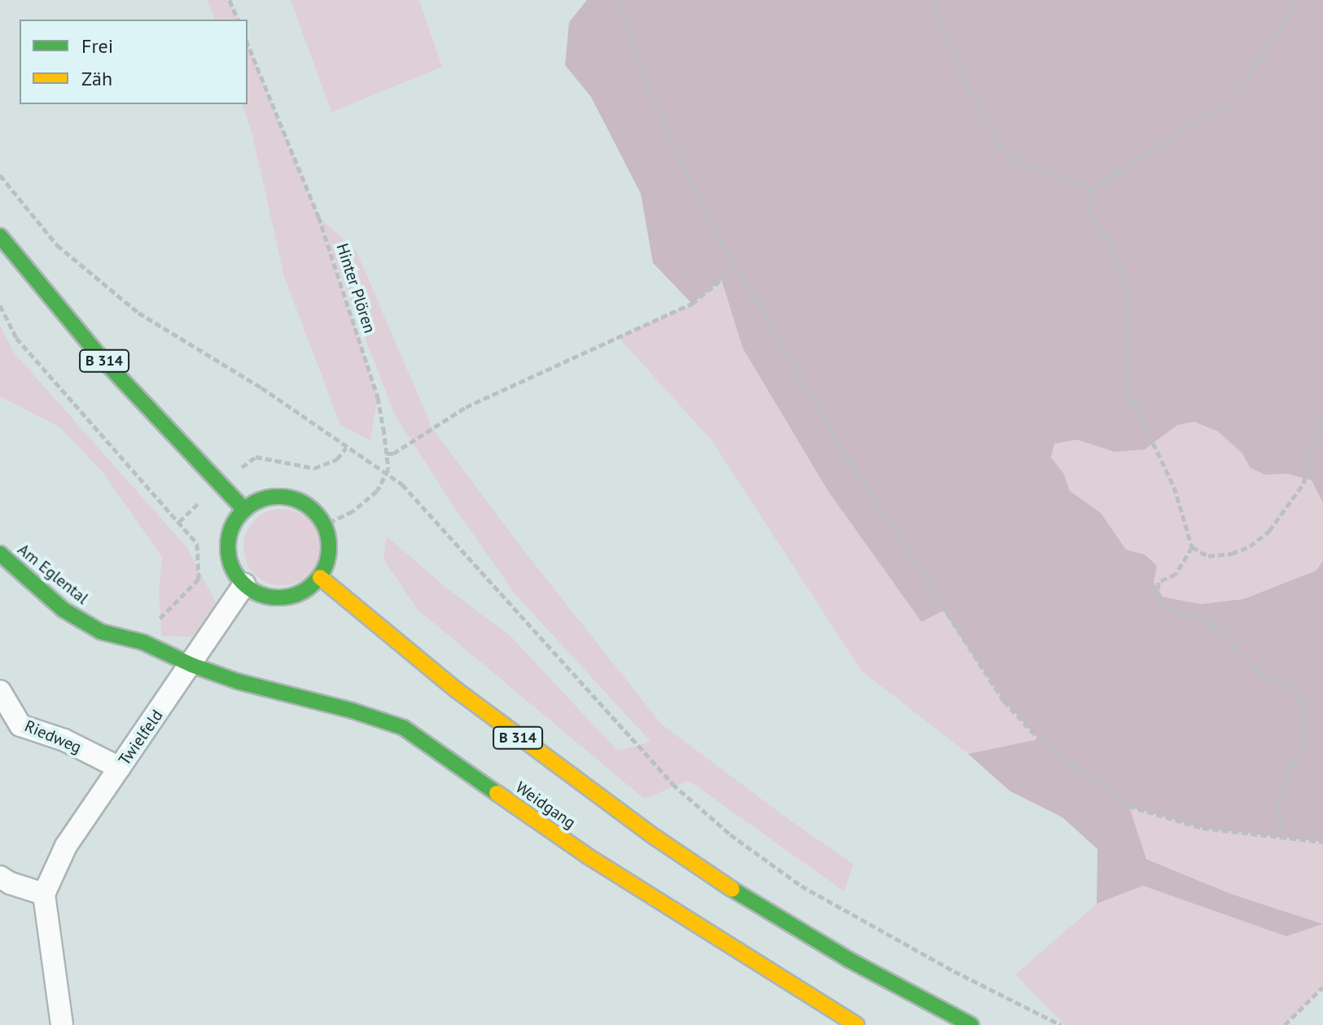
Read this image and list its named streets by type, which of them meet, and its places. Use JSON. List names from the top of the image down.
{
  "streets": {
    "main road": ["B 314", "Am Eglental", "Weidgang"],
    "street": ["Riedweg", "Twielfeld"],
    "path": ["Hinter Plören"]
  },
  "crossings": [
    ["B 314", "Twielfeld"],
    ["Am Eglental", "Twielfeld"],
    ["Am Eglental", "Weidgang"],
    ["Riedweg", "Twielfeld"],
    ["Twielfeld", "Weidgang"]
  ],
  "legend": ["Frei", "Zäh"]
}
